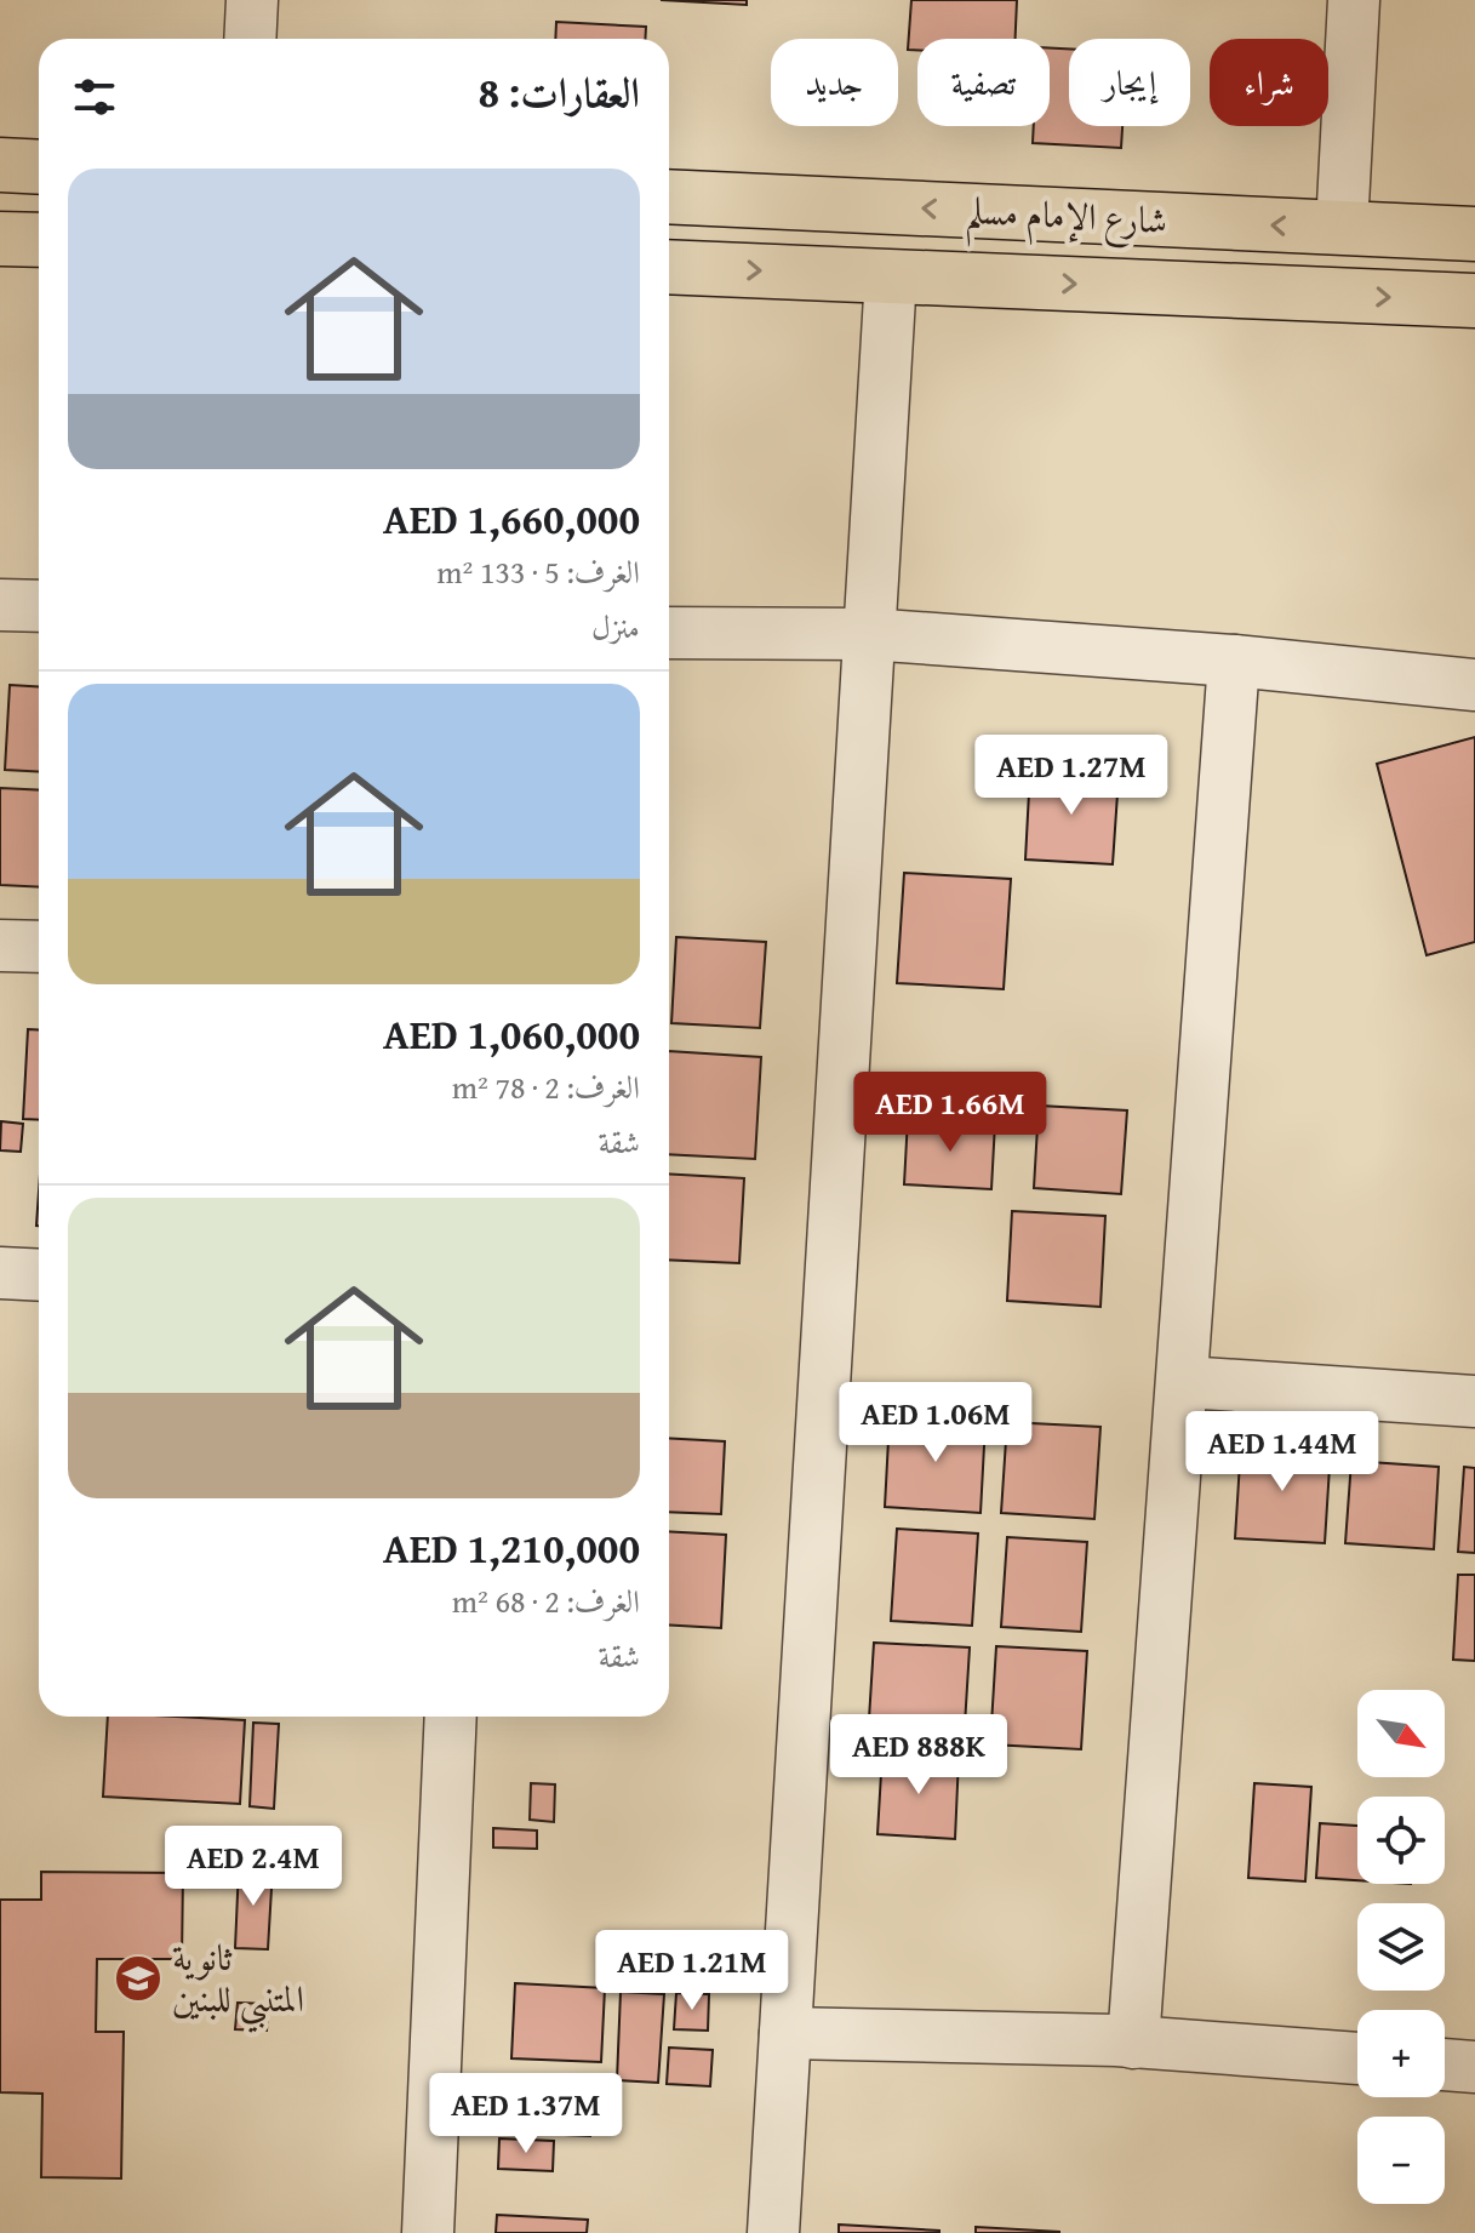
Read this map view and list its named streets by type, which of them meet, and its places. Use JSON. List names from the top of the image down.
{
  "streets": {
    "main road": ["شارع الإمام مسلم"]
  },
  "places": {
    "school or university": ["ثانوية المتنبي للبنين"]
  },
  "north": "bottom right",
  "page": {
    "chip": [
      "شراء",
      "إيجار",
      "تصفية",
      "جديد"
    ],
    "heading": "العقارات: 8",
    "list": [
      {
        "name": "AED 1,660,000",
        "note": "الغرف: 5 · 133 m² · منزل"
      },
      {
        "name": "AED 1,060,000",
        "note": "الغرف: 2 · 78 m² · شقة"
      },
      {
        "name": "AED 1,210,000",
        "note": "الغرف: 2 · 68 m² · شقة"
      }
    ],
    "price": [
      "AED 1.27M",
      "AED 1.66M",
      "AED 1.06M",
      "AED 1.44M",
      "AED 888K",
      "AED 2.4M",
      "AED 1.21M",
      "AED 1.37M"
    ],
    "map_buttons": ["+", "−"]
  }
}
